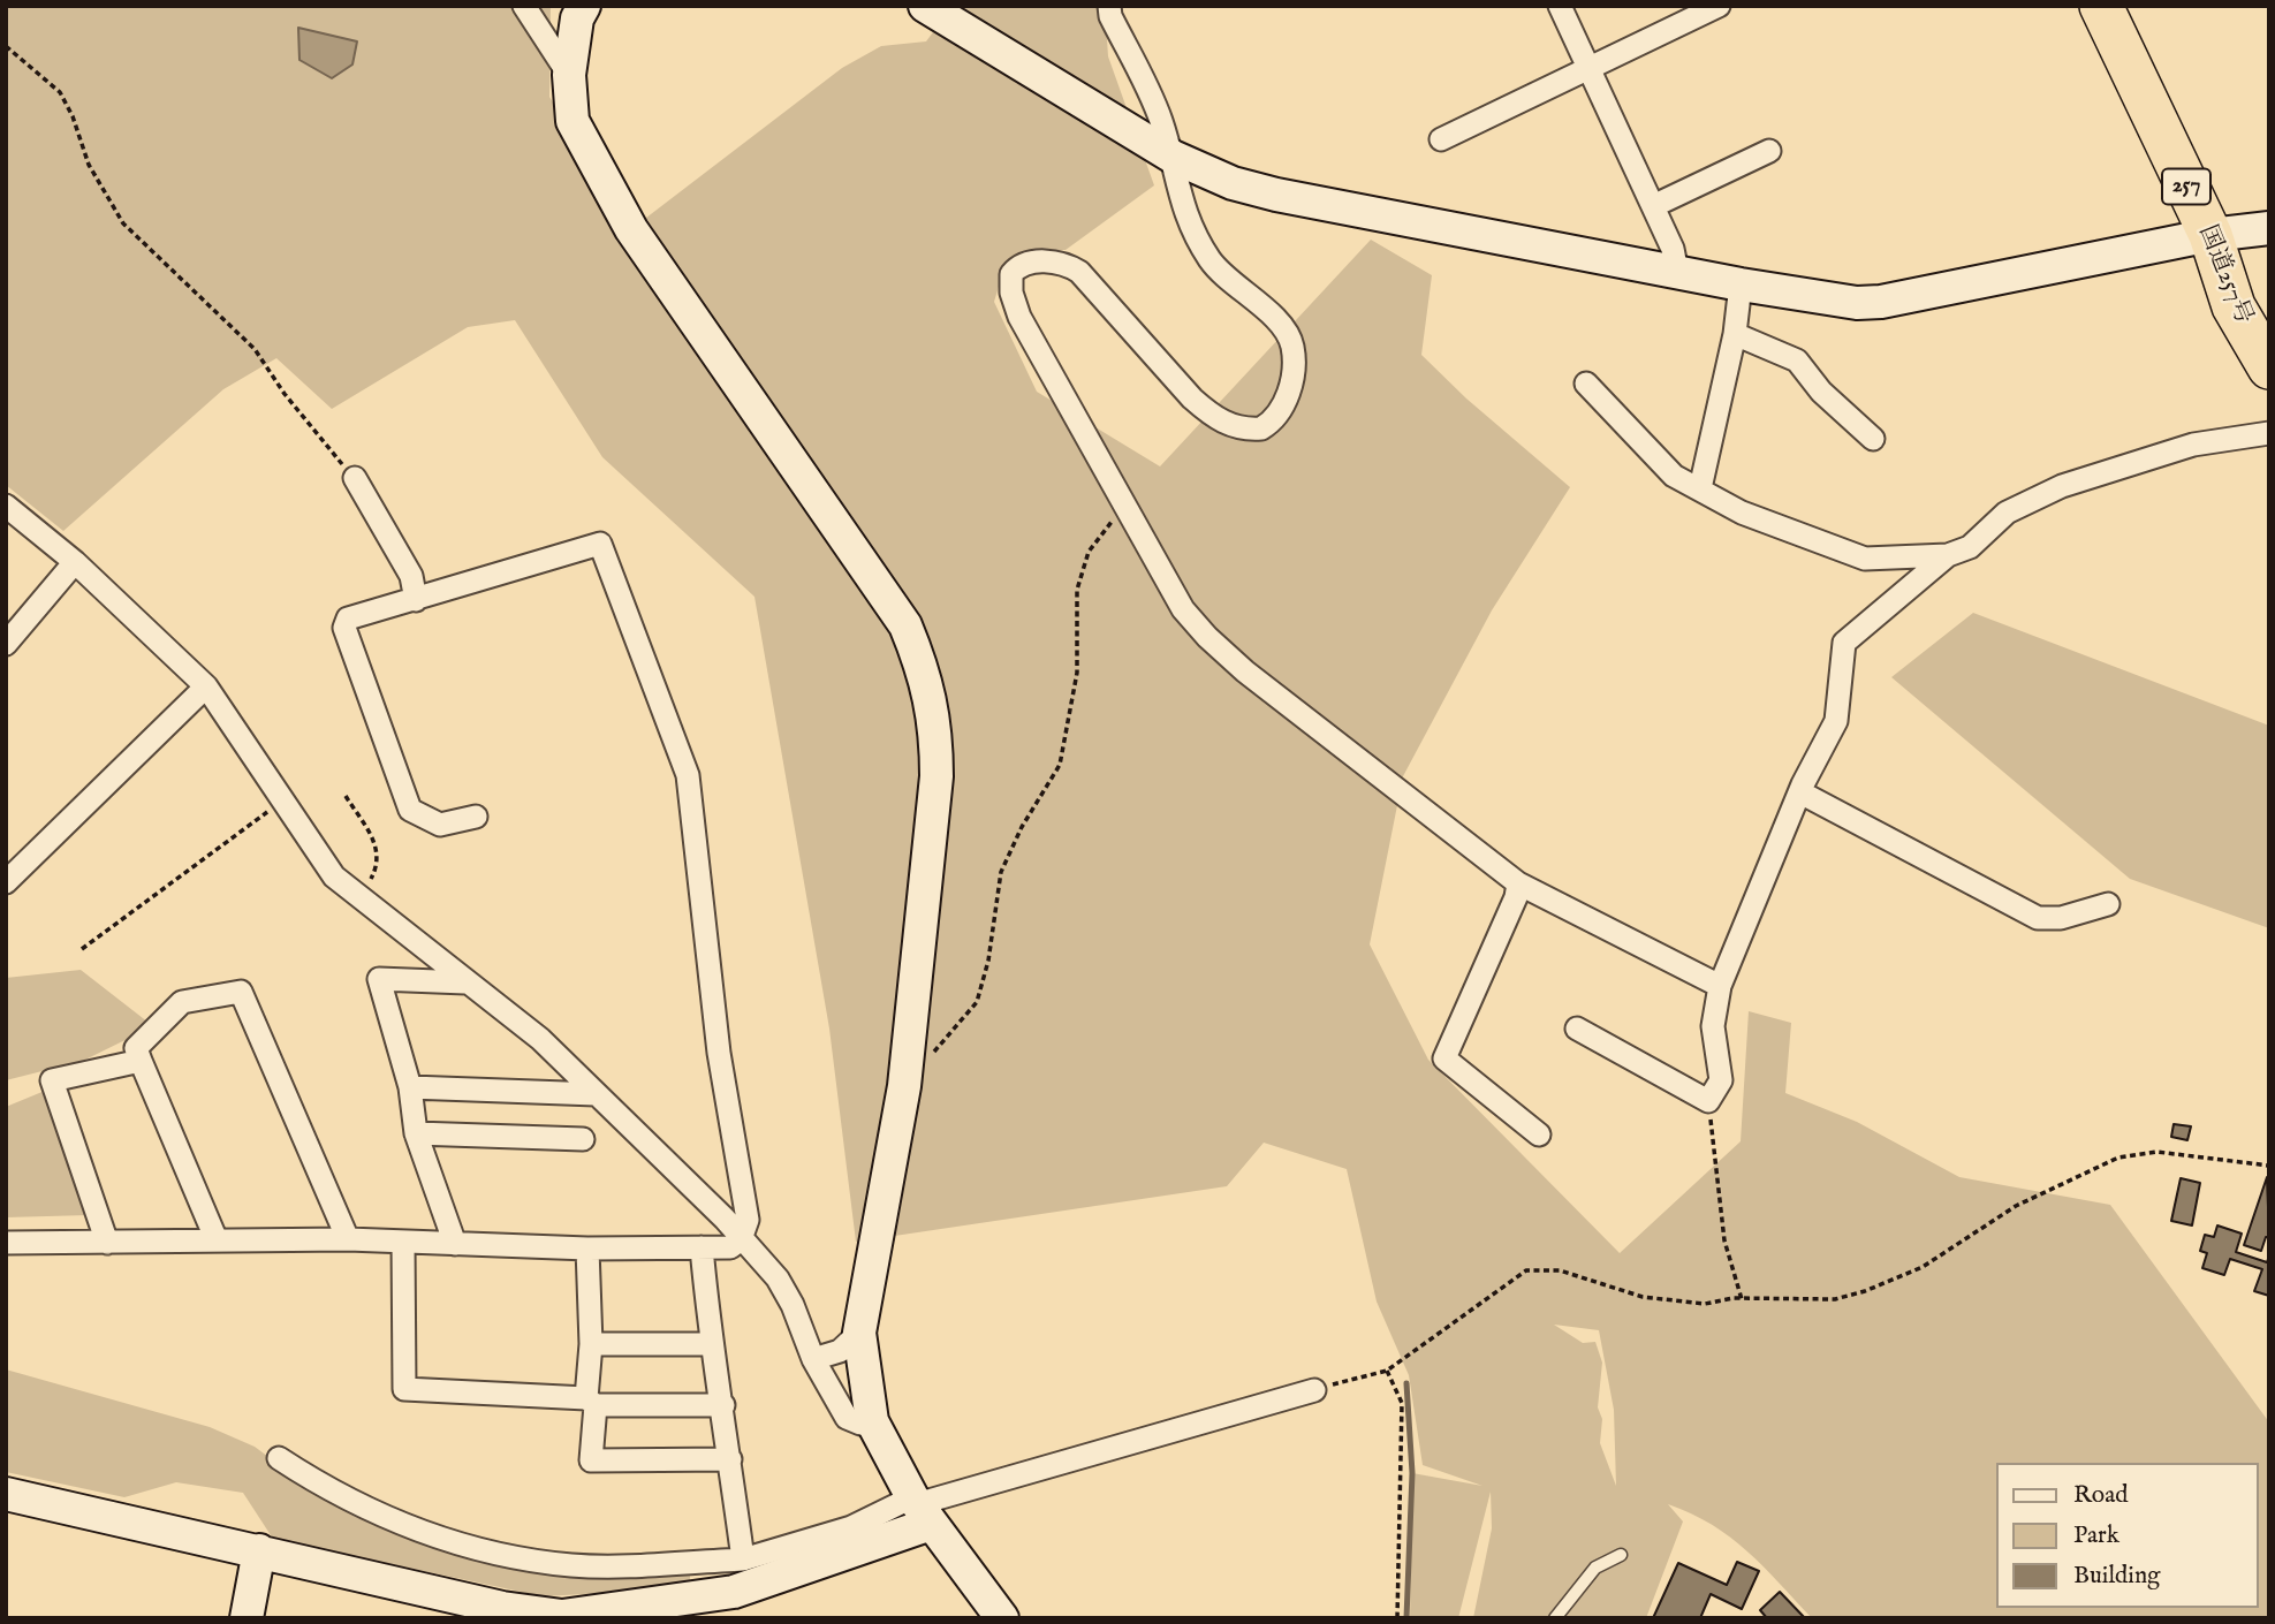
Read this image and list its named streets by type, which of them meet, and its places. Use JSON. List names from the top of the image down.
{
  "streets": {
    "highway": ["257", "国道257号"]
  },
  "legend": ["Road", "Park", "Building"]
}
